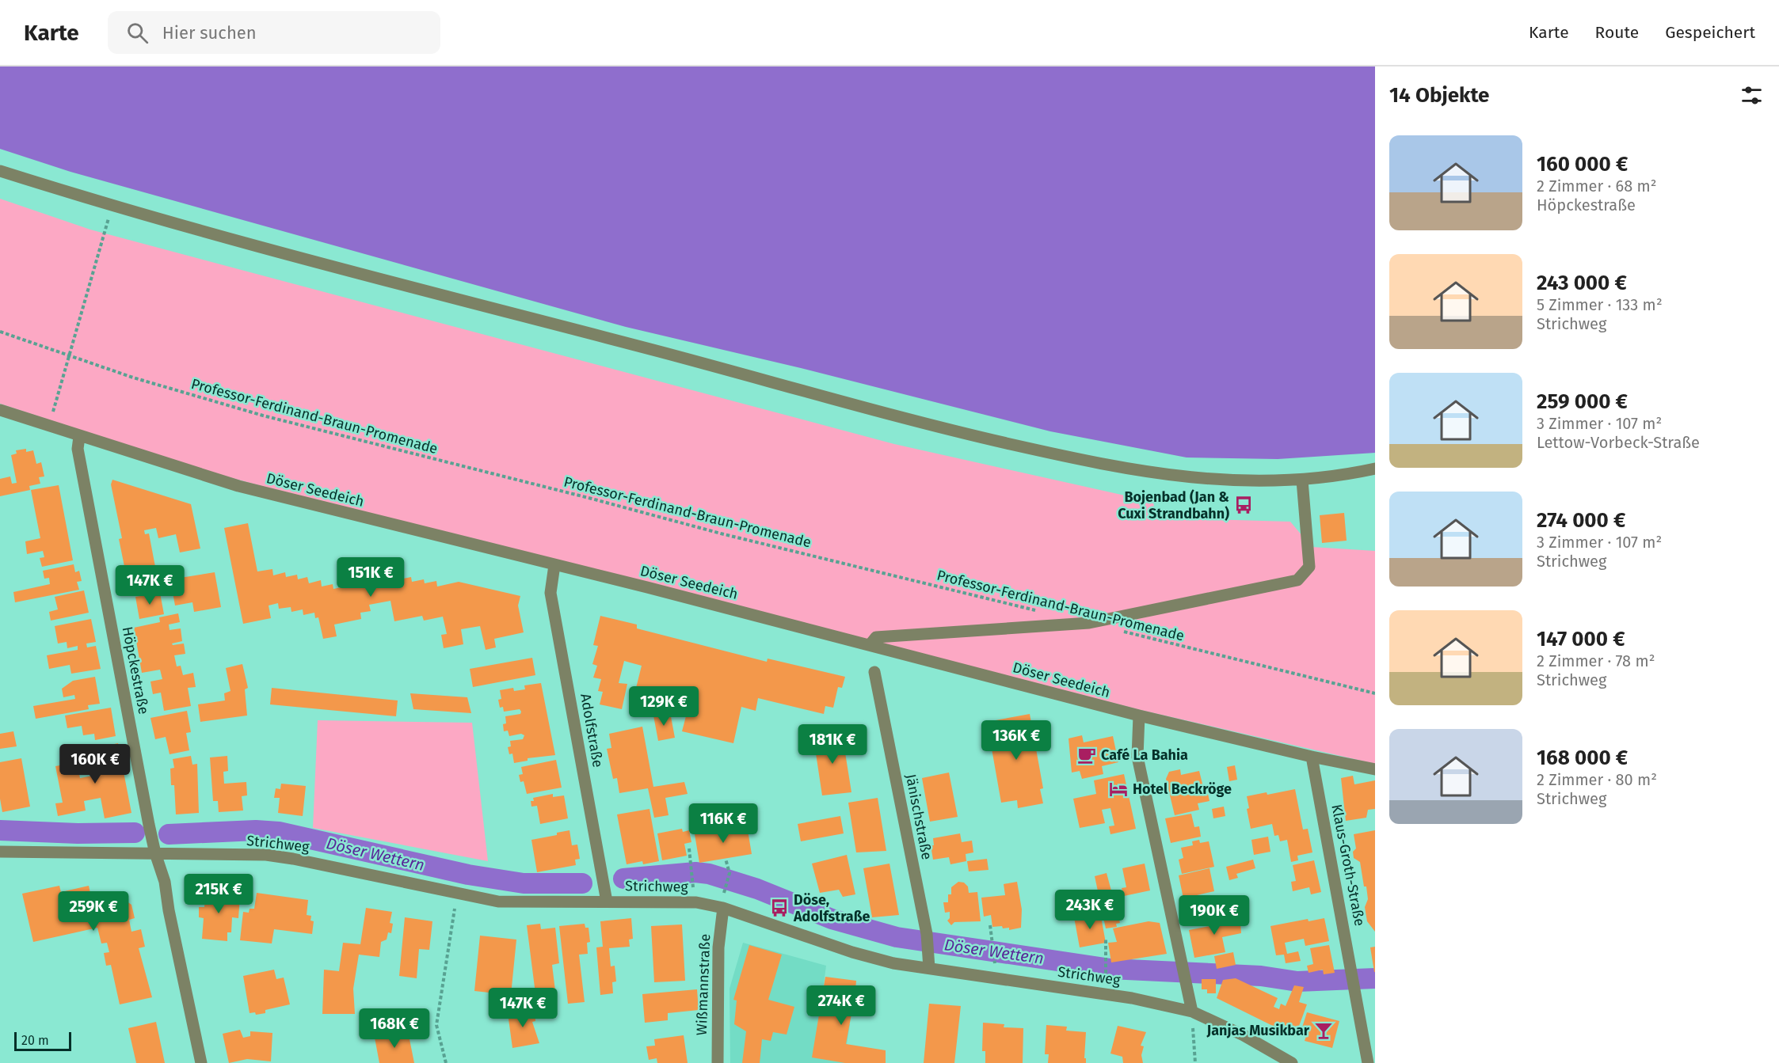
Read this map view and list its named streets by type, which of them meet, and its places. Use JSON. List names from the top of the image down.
{
  "streets": {
    "street": [
      "Döser Seedeich",
      "Höpckestraße",
      "Adolfstraße",
      "Jänischstraße",
      "Strichweg",
      "Klaus-Groth-Straße",
      "Wißmannstraße"
    ],
    "path": ["Professor-Ferdinand-Braun-Promenade"]
  },
  "crossings": [
    ["Döser Seedeich", "Höpckestraße"],
    ["Döser Seedeich", "Adolfstraße"],
    ["Döser Seedeich", "Klaus-Groth-Straße"],
    ["Höpckestraße", "Strichweg"],
    ["Adolfstraße", "Strichweg"],
    ["Jänischstraße", "Strichweg"],
    ["Strichweg", "Wißmannstraße"]
  ],
  "water": ["Döser Wettern"],
  "places": {
    "bus stop": ["Bojenbad (Jan & Cuxi Strandbahn)", "Döse, Adolfstraße"],
    "cafe": ["Café La Bahia"],
    "hotel": ["Hotel Beckröge"],
    "bar": ["Janjas Musikbar"]
  },
  "scale_bar": "20 m",
  "page": {
    "header": "Karte",
    "search": "Hier suchen",
    "nav": ["Karte", "Route", "Gespeichert"],
    "heading": "14 Objekte",
    "list": [
      {
        "name": "160 000 €",
        "note": "2 Zimmer · 68 m² · Höpckestraße"
      },
      {
        "name": "243 000 €",
        "note": "5 Zimmer · 133 m² · Strichweg"
      },
      {
        "name": "259 000 €",
        "note": "3 Zimmer · 107 m² · Lettow-Vorbeck-Straße"
      },
      {
        "name": "274 000 €",
        "note": "3 Zimmer · 107 m² · Strichweg"
      },
      {
        "name": "147 000 €",
        "note": "2 Zimmer · 78 m² · Strichweg"
      },
      {
        "name": "168 000 €",
        "note": "2 Zimmer · 80 m² · Strichweg"
      }
    ],
    "price": [
      "151K €",
      "147K €",
      "129K €",
      "136K €",
      "181K €",
      "160K €",
      "116K €",
      "215K €",
      "243K €",
      "259K €",
      "190K €",
      "274K €",
      "147K €",
      "168K €"
    ],
    "scale": "20 m"
  }
}
